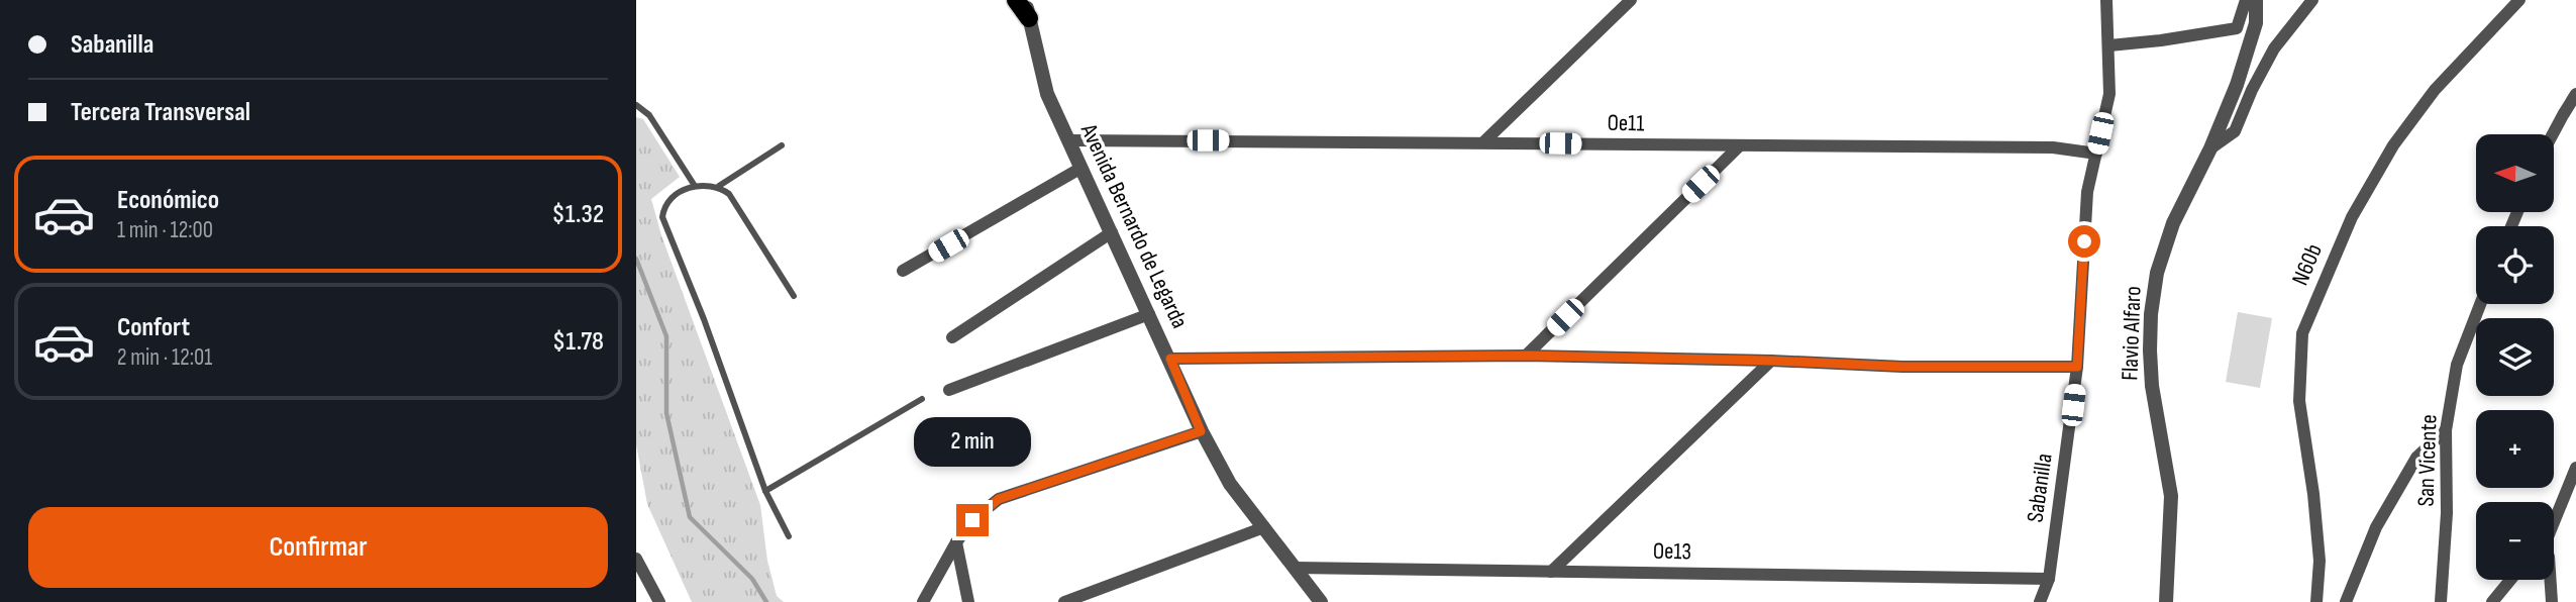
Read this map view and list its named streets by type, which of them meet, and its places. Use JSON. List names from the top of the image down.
{
  "streets": {
    "street": [
      "Oe11",
      "Avenida Bernardo de Legarda",
      "N60b",
      "Flavio Alfaro",
      "San Vicente",
      "Sabanilla",
      "Oe13"
    ]
  },
  "crossings": [
    ["Oe11", "Avenida Bernardo de Legarda"],
    ["Oe11", "Sabanilla"],
    ["Avenida Bernardo de Legarda", "Oe13"],
    ["Sabanilla", "Oe13"]
  ],
  "north": "left",
  "page": {
    "banner": ["Sabanilla", "Tercera Transversal"],
    "map_buttons": ["+", "−"],
    "list": [
      {
        "name": "Económico",
        "note": "1 min · 12:00",
        "value": "$1.32"
      },
      {
        "name": "Confort",
        "note": "2 min · 12:01",
        "value": "$1.78"
      }
    ],
    "bubble": "2 min",
    "buttons": "Confirmar"
  }
}
